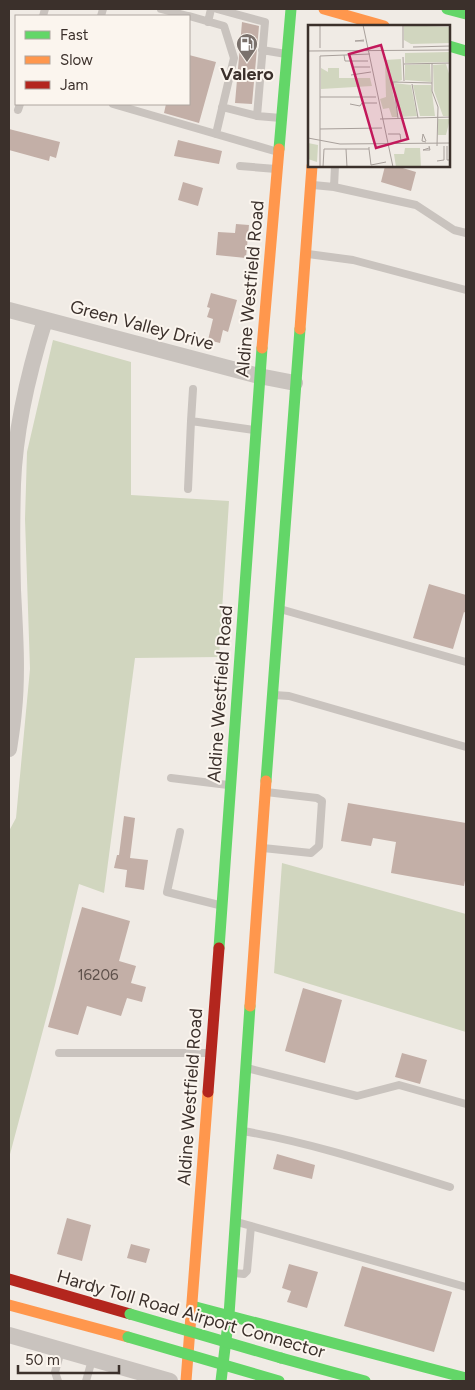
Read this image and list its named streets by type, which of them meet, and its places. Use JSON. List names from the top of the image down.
{
  "streets": {
    "main road": ["Aldine Westfield Road", "Hardy Toll Road Airport Connector"],
    "street": ["Green Valley Drive"]
  },
  "crossings": [
    ["Aldine Westfield Road", "Green Valley Drive"]
  ],
  "places": {
    "fuel station": ["Valero"]
  },
  "house_numbers": ["16206"],
  "legend": ["Fast", "Slow", "Jam"],
  "scale_bar": "50 m"
}
